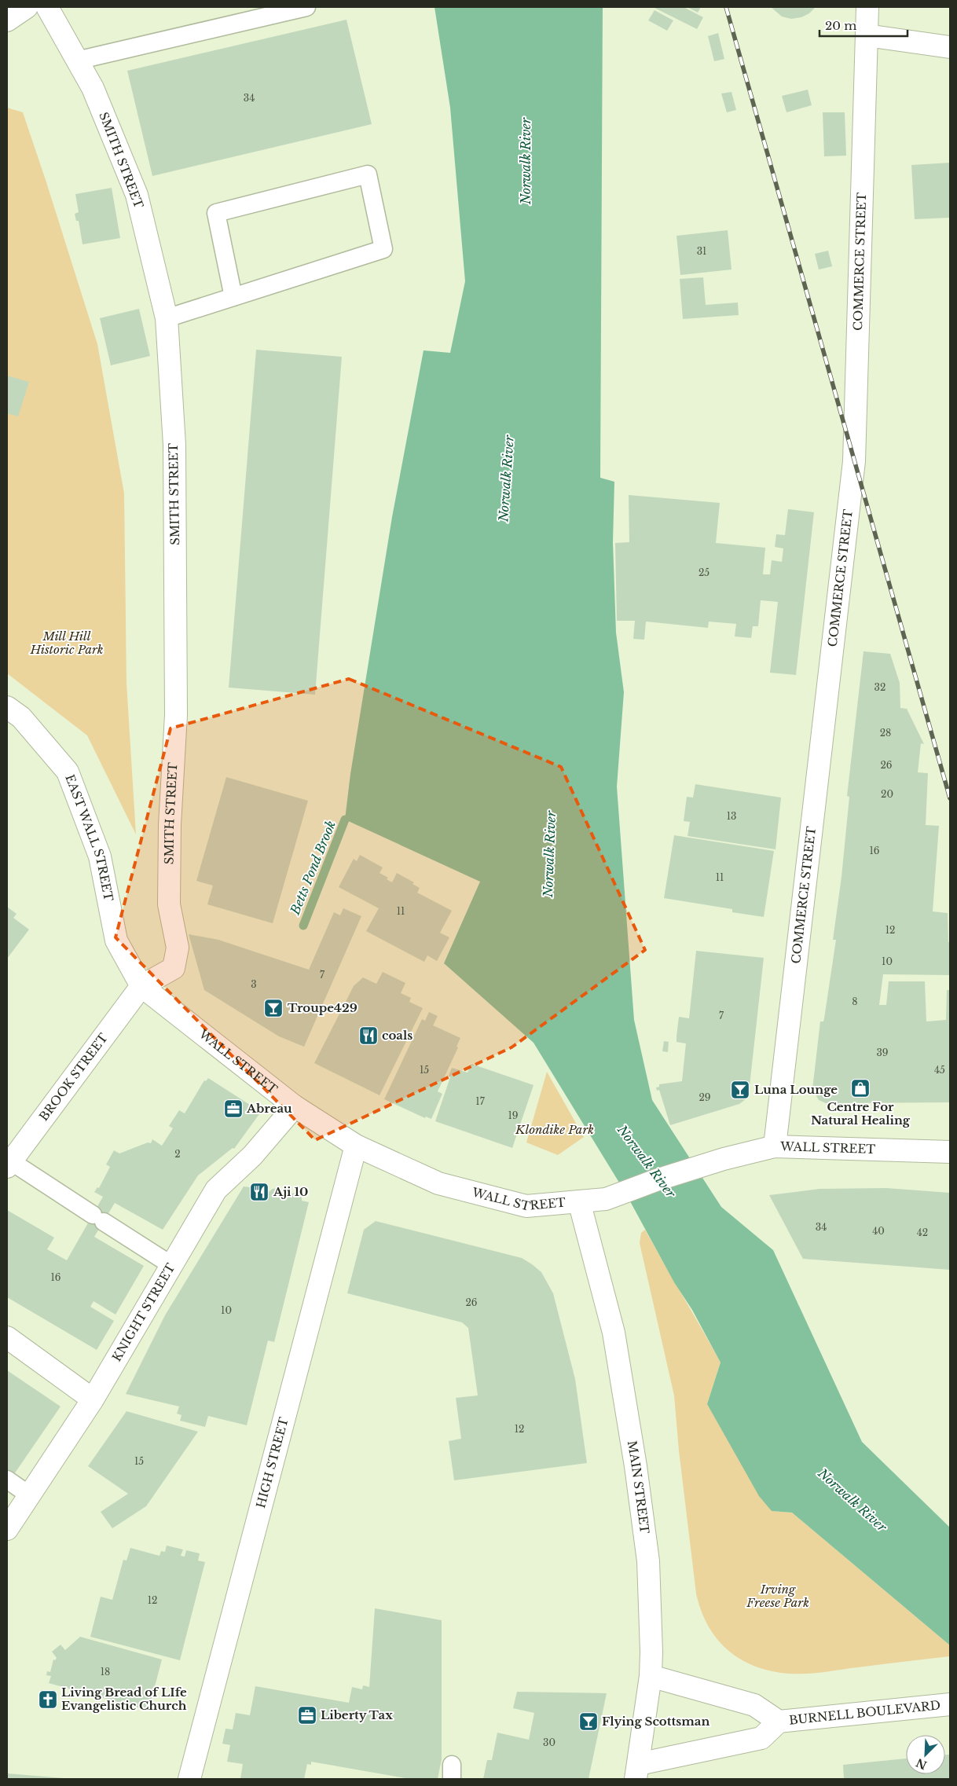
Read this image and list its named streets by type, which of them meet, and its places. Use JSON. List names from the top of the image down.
{
  "streets": {
    "street": [
      "SMITH STREET",
      "COMMERCE STREET",
      "EAST WALL STREET",
      "WALL STREET",
      "BROOK STREET",
      "KNIGHT STREET",
      "HIGH STREET",
      "MAIN STREET",
      "BURNELL BOULEVARD"
    ]
  },
  "crossings": [
    ["SMITH STREET", "EAST WALL STREET"],
    ["SMITH STREET", "WALL STREET"],
    ["SMITH STREET", "BROOK STREET"],
    ["COMMERCE STREET", "WALL STREET"],
    ["EAST WALL STREET", "WALL STREET"],
    ["EAST WALL STREET", "BROOK STREET"],
    ["WALL STREET", "BROOK STREET"],
    ["WALL STREET", "KNIGHT STREET"],
    ["WALL STREET", "HIGH STREET"],
    ["WALL STREET", "MAIN STREET"],
    ["MAIN STREET", "BURNELL BOULEVARD"]
  ],
  "water": ["Norwalk River", "Betts Pond Brook"],
  "parks": ["Mill Hill Historic Park", "Klondike Park", "Irving Freese Park"],
  "places": {
    "bar": ["Troupe429", "Luna Lounge", "Flying Scottsman"],
    "restaurant": ["coals", "Aji 10"],
    "shop": ["Centre For Natural Healing"],
    "office": ["Abreau", "Liberty Tax"],
    "church": ["Living Bread of LIfe Evangelistic Church"]
  },
  "house_numbers": [
    "34",
    "31",
    "25",
    "32",
    "28",
    "26",
    "20",
    "13",
    "16",
    "11",
    "11",
    "12",
    "10",
    "7",
    "3",
    "8",
    "7",
    "39",
    "15",
    "45",
    "29",
    "17",
    "19",
    "2",
    "34",
    "40",
    "42",
    "16",
    "26",
    "10",
    "12",
    "15",
    "12",
    "18",
    "30"
  ],
  "scale_bar": "20 m",
  "north": "bottom left"
}
